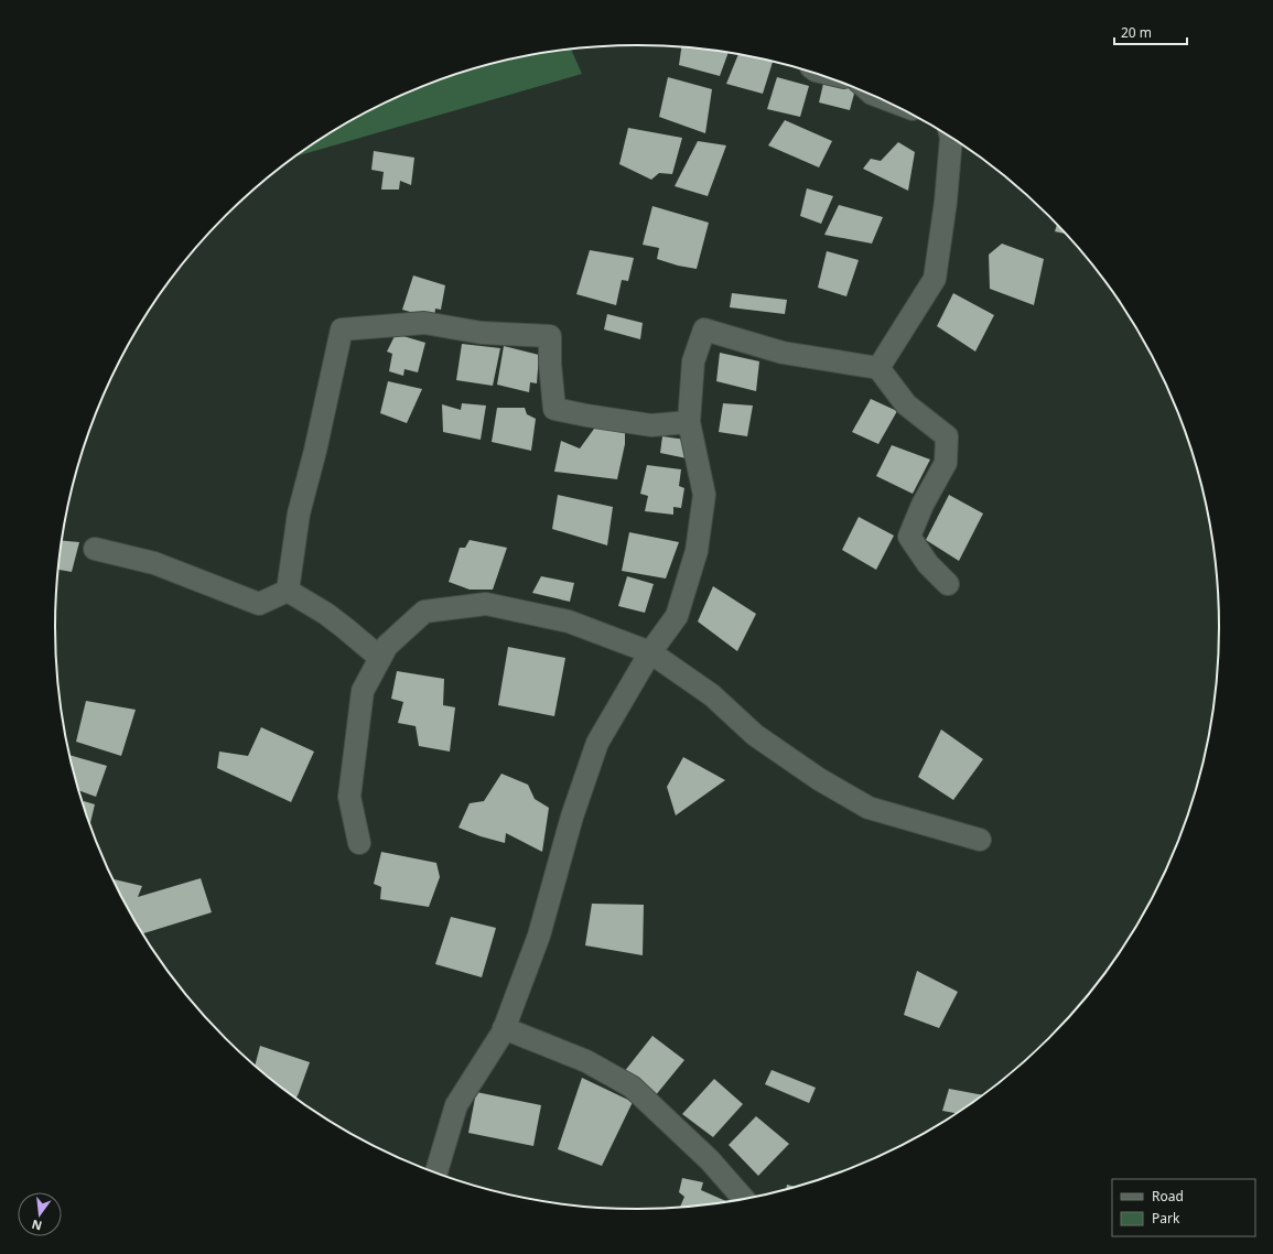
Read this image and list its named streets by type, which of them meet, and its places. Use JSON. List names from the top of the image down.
{
  "legend": ["Road", "Park"],
  "scale_bar": "20 m",
  "north": "bottom"
}
